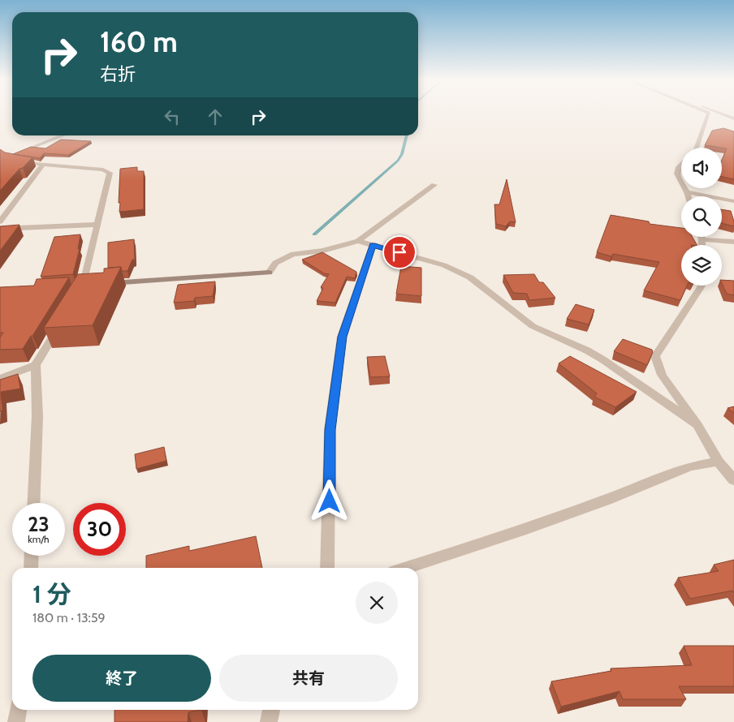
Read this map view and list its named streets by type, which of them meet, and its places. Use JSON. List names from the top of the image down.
{
  "page": {
    "turn": ["160 m", "右折"],
    "speed": "23 km/h",
    "limit": "30",
    "heading": ["1 分", "180 m · 13:59"],
    "buttons": ["終了", "共有"]
  }
}
